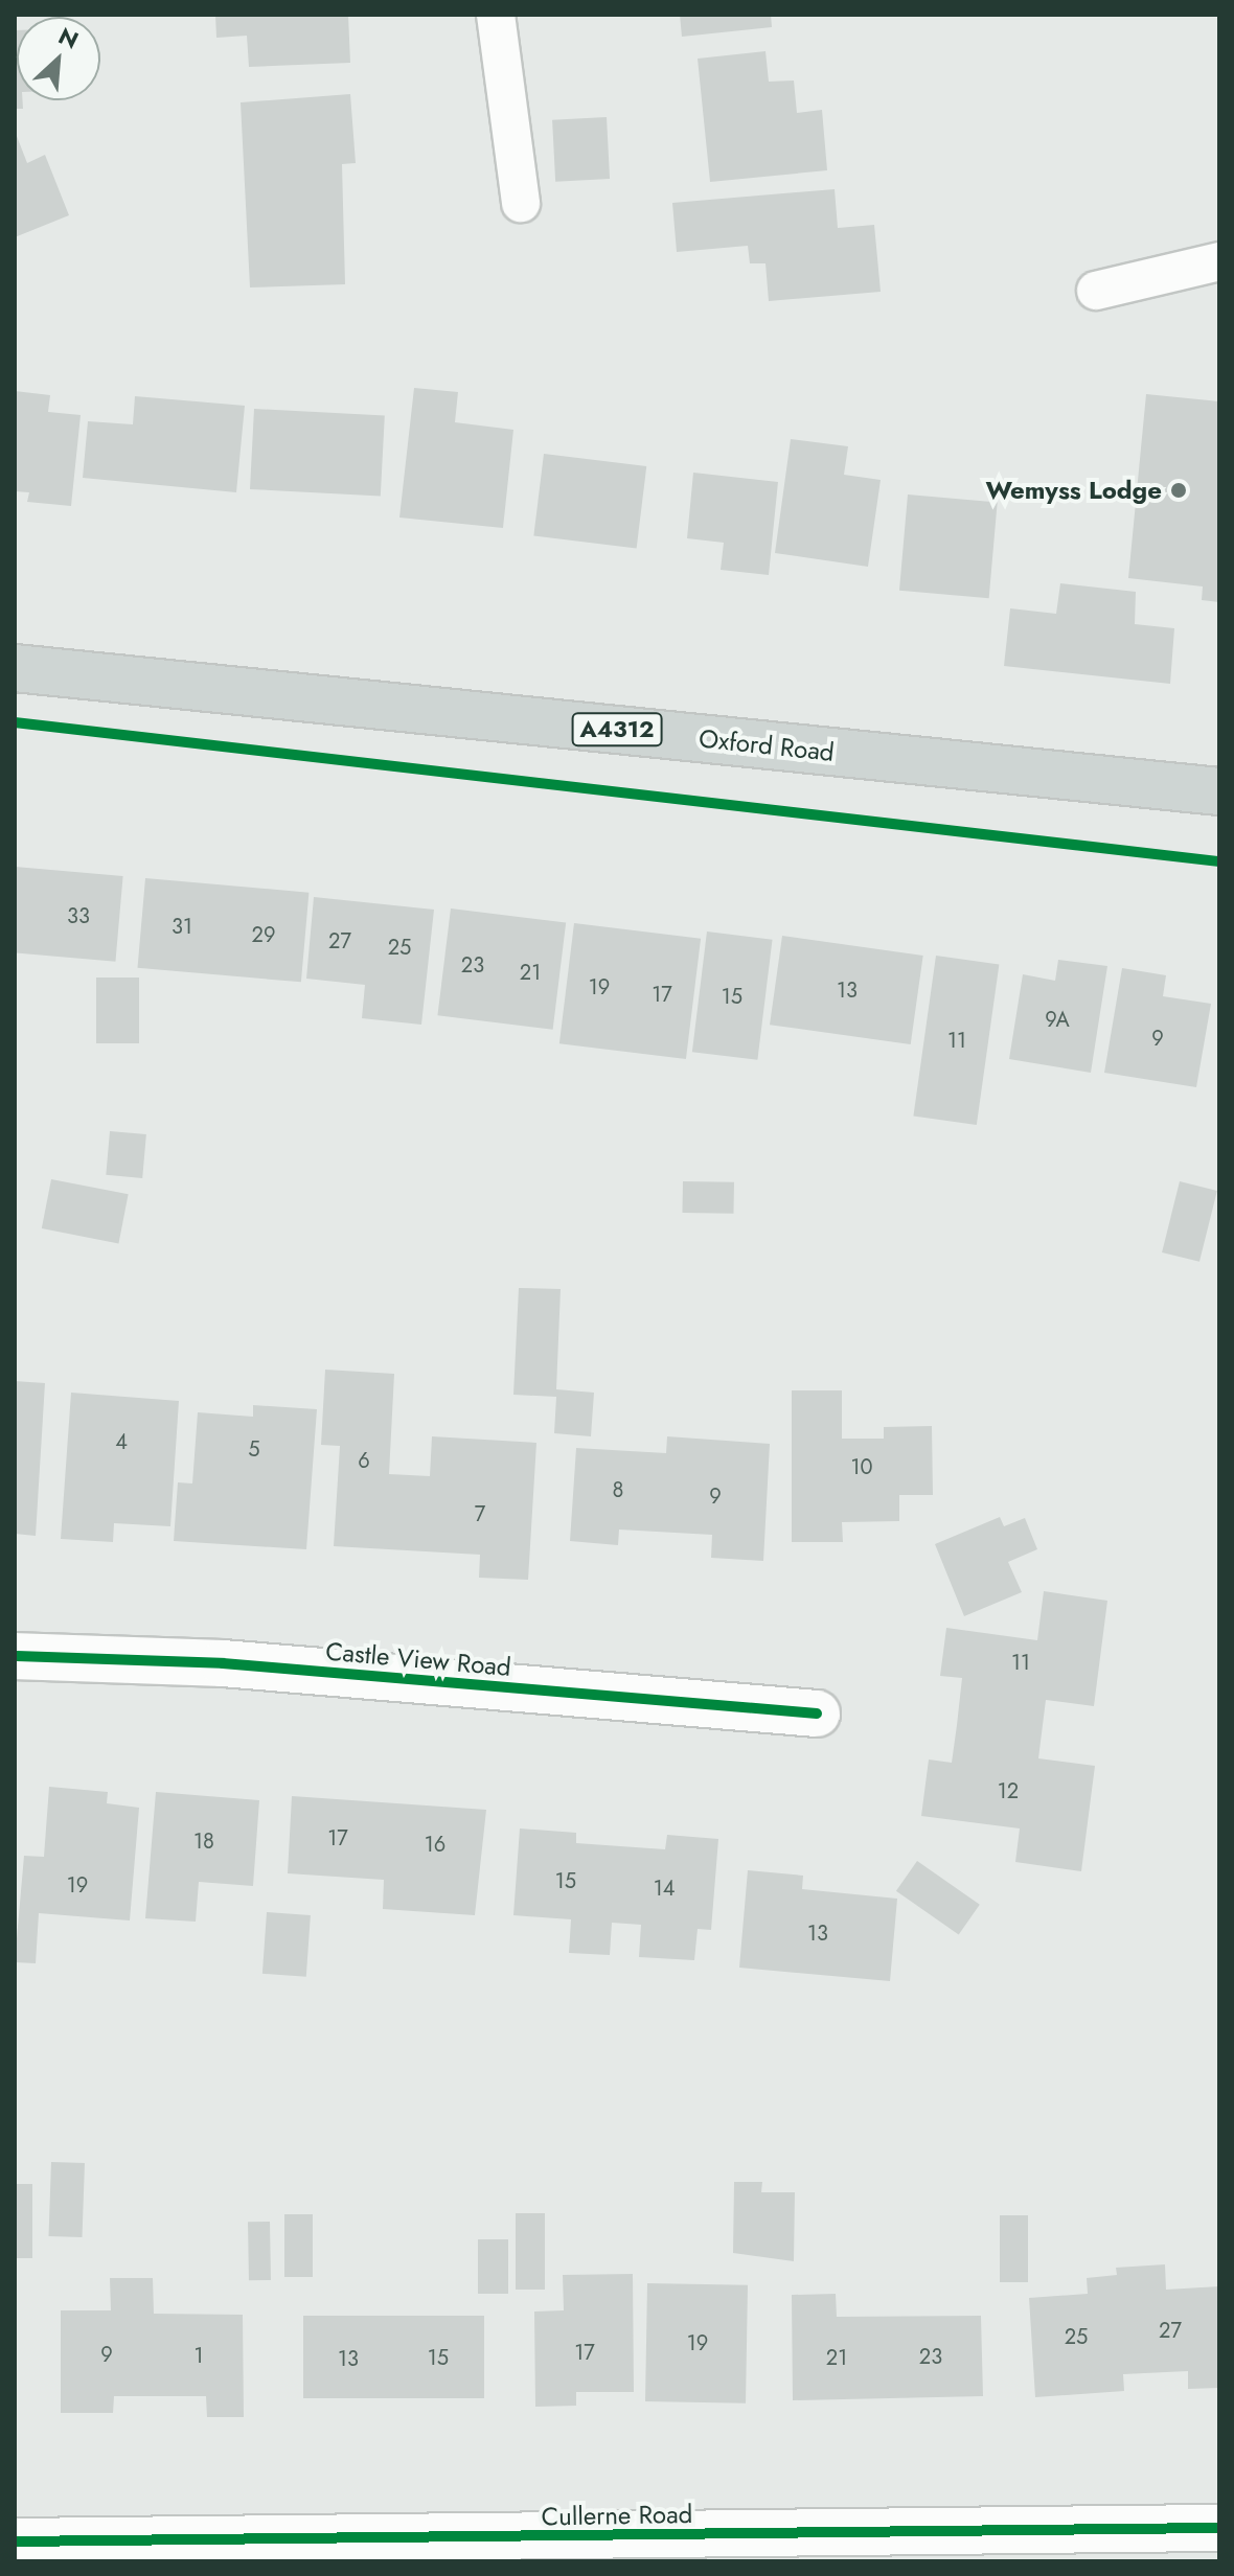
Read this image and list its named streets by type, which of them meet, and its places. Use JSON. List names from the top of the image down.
{
  "streets": {
    "main road": ["A4312", "Oxford Road"],
    "street": ["Castle View Road", "Cullerne Road"]
  },
  "places": ["Wemyss Lodge"],
  "house_numbers": [
    "33",
    "31",
    "29",
    "27",
    "25",
    "23",
    "21",
    "19",
    "13",
    "17",
    "15",
    "9A",
    "9",
    "11",
    "4",
    "5",
    "6",
    "10",
    "8",
    "9",
    "7",
    "11",
    "12",
    "17",
    "18",
    "16",
    "15",
    "19",
    "14",
    "13",
    "27",
    "25",
    "19",
    "17",
    "9",
    "1",
    "23",
    "15",
    "21",
    "13"
  ],
  "north": "top right"
}
